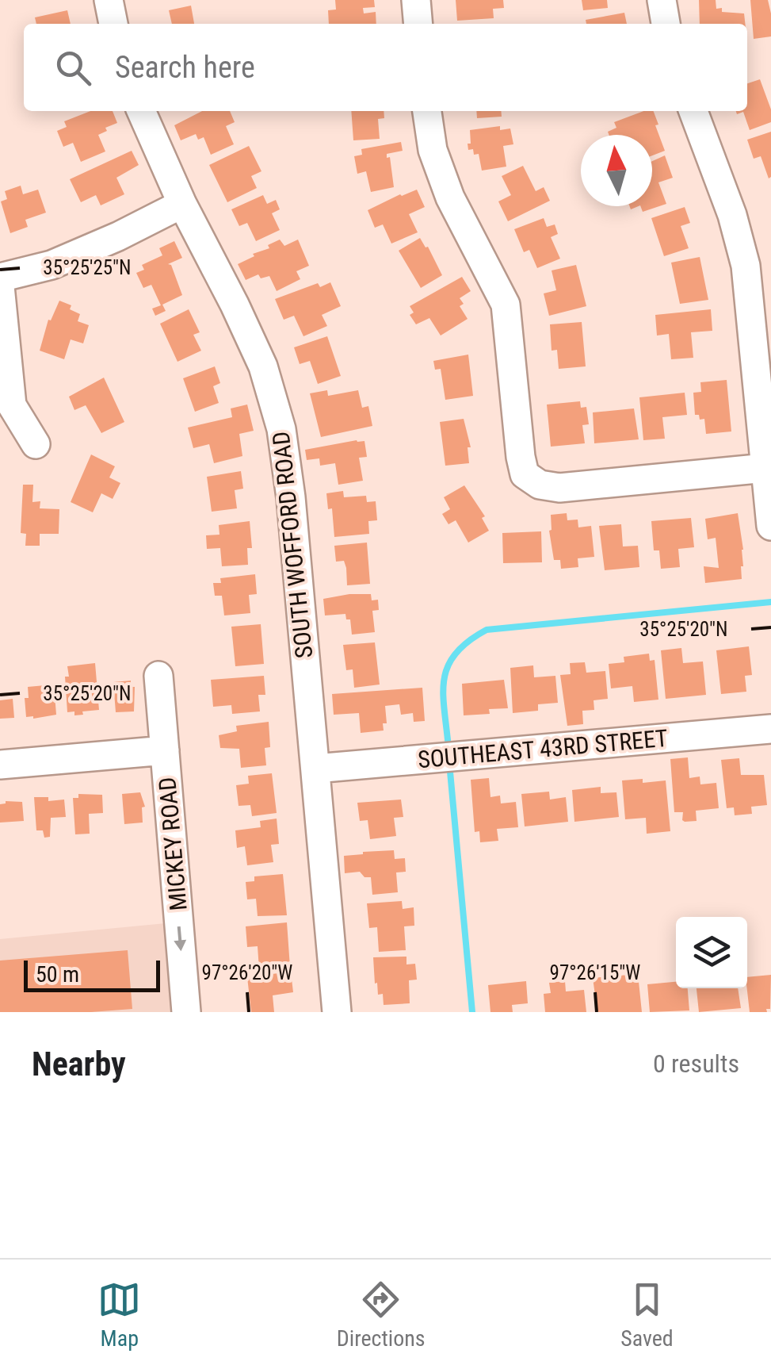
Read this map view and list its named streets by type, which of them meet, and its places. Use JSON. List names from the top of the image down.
{
  "streets": {
    "street": ["SOUTH WOFFORD ROAD", "SOUTHEAST 43RD STREET", "MICKEY ROAD"]
  },
  "crossings": [
    ["SOUTH WOFFORD ROAD", "SOUTHEAST 43RD STREET"]
  ],
  "one_way": ["MICKEY ROAD"],
  "scale_bar": "50 m",
  "north": "top",
  "page": {
    "search": "Search here",
    "scale": "50 m",
    "heading": ["Nearby", "0 results"],
    "nav": ["Map", "Directions", "Saved"]
  },
  "coordinates": [
    "35°25'25\"N",
    "35°25'20\"N",
    "97°26'20\"W",
    "97°26'15\"W"
  ]
}
